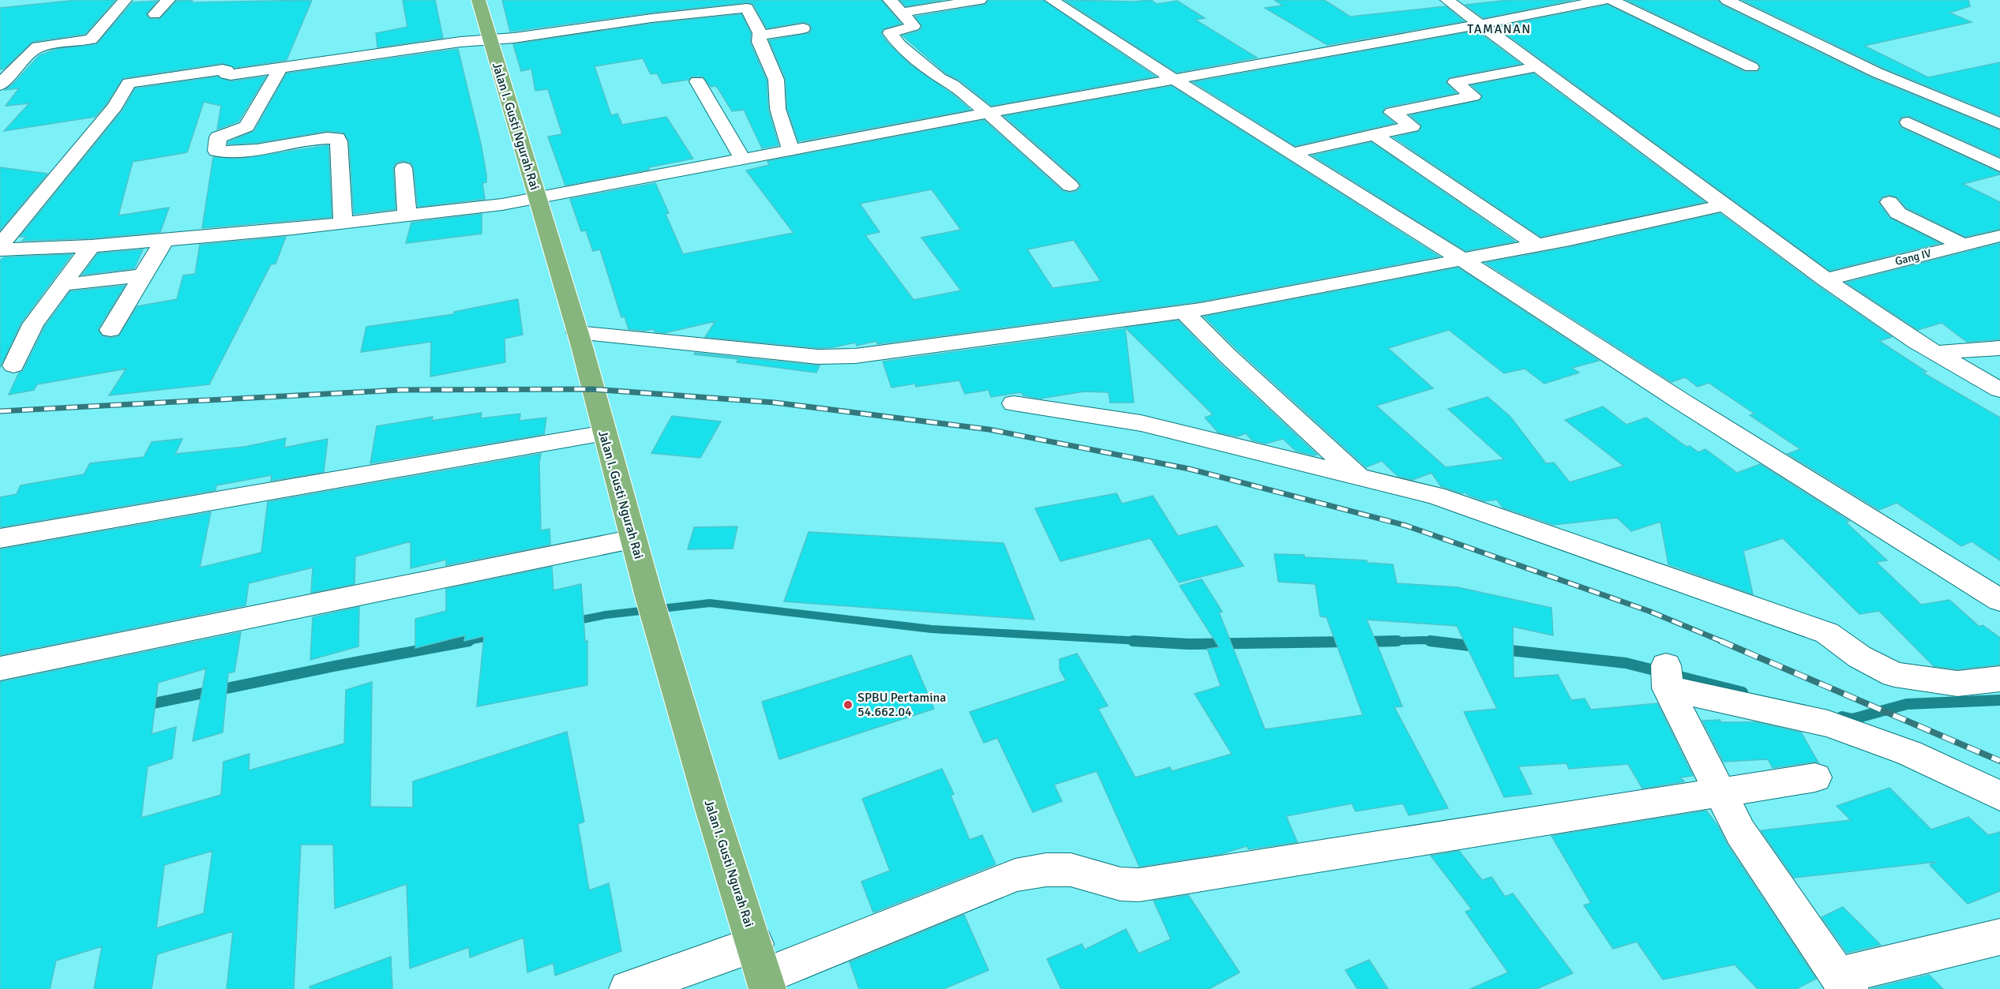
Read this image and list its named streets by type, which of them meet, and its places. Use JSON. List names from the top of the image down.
{
  "streets": {
    "highway": ["Jalan I. Gusti Ngurah Rai"],
    "street": ["Gang IV"]
  },
  "districts": ["TAMANAN"],
  "places": ["SPBU Pertamina 54.662.04"]
}
